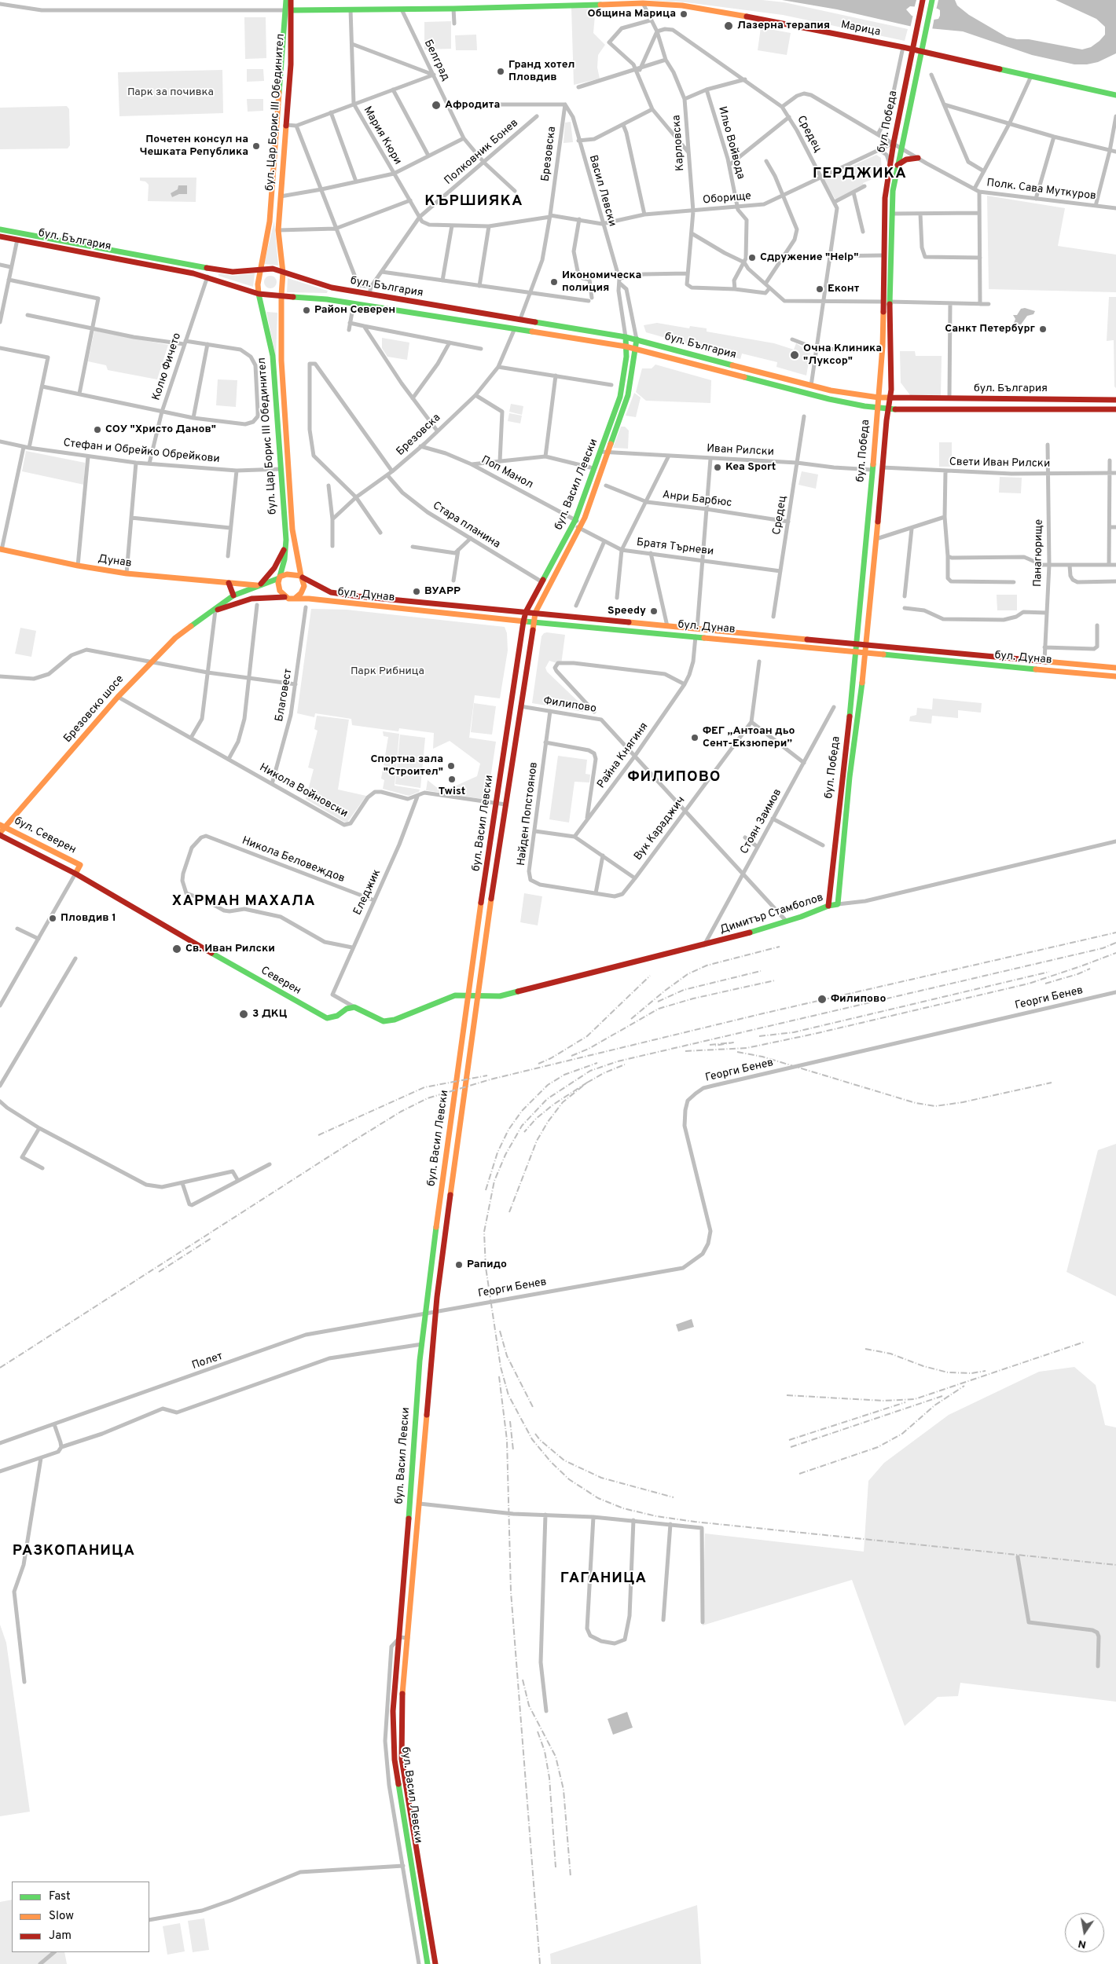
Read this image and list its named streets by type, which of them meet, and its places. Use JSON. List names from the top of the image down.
{
  "streets": {
    "main road": [
      "Марица",
      "бул. Цар Борис III Обединител",
      "бул. Победа",
      "бул. България",
      "бул. Васил Левски",
      "Дунав",
      "бул. Дунав",
      "Брезовско шосе",
      "бул. Северен",
      "Димитър Стамболов",
      "Северен"
    ],
    "street": [
      "Белград",
      "Средец",
      "Мария Кюри",
      "Карловска",
      "Ильо Войвода",
      "Полковник Бонев",
      "Брезовска",
      "Полк. Сава Муткуров",
      "Васил Левски",
      "Оборище",
      "Колю Фичето",
      "Иван Рилски",
      "Стефан и Обрейко Обрейкови",
      "Свети Иван Рилски",
      "Поп Манол",
      "Анри Барбюс",
      "Стара планина",
      "Братя Търневи",
      "Панагюрище",
      "Благовест",
      "Филипово",
      "Райна Княгиня",
      "Никола Войновски",
      "Найден Попстоянов",
      "Стоян Заимов",
      "Вук Караджич",
      "Никола Беловеждов",
      "Еледжик",
      "Георги Бенев",
      "Полет"
    ]
  },
  "crossings": [
    ["Марица", "Белград"],
    ["Марица", "бул. Цар Борис III Обединител"],
    ["Марица", "Мария Кюри"],
    ["Марица", "Карловска"],
    ["Белград", "Полковник Бонев"],
    ["бул. Цар Борис III Обединител", "бул. България"],
    ["бул. Цар Борис III Обединител", "Стефан и Обрейко Обрейкови"],
    ["бул. Цар Борис III Обединител", "бул. Дунав"],
    ["бул. Цар Борис III Обединител", "Брезовско шосе"],
    ["бул. Победа", "Полк. Сава Муткуров"],
    ["бул. Победа", "Оборище"],
    ["бул. Победа", "бул. България"],
    ["бул. Победа", "Иван Рилски"],
    ["бул. Победа", "Свети Иван Рилски"],
    ["бул. Победа", "бул. Дунав"],
    ["бул. Победа", "Димитър Стамболов"],
    ["Средец", "Карловска"],
    ["Средец", "Полк. Сава Муткуров"],
    ["Средец", "Оборище"],
    ["Средец", "бул. България"],
    ["Средец", "Иван Рилски"],
    ["Средец", "Анри Барбюс"],
    ["Средец", "Братя Търневи"],
    ["Мария Кюри", "Полковник Бонев"],
    ["Мария Кюри", "Оборище"],
    ["Карловска", "Ильо Войвода"],
    ["Карловска", "Оборище"],
    ["Ильо Войвода", "Оборище"],
    ["Полковник Бонев", "Оборище"],
    ["Полковник Бонев", "бул. България"],
    ["Брезовска", "Васил Левски"],
    ["Брезовска", "Оборище"],
    ["Брезовска", "бул. България"],
    ["Брезовска", "Поп Манол"],
    ["Брезовска", "Стара планина"],
    ["Полк. Сава Муткуров", "Оборище"],
    ["Васил Левски", "Оборище"],
    ["Васил Левски", "бул. България"],
    ["Васил Левски", "бул. Васил Левски"],
    ["бул. България", "Колю Фичето"],
    ["бул. България", "бул. Васил Левски"],
    ["Колю Фичето", "Стефан и Обрейко Обрейкови"],
    ["Иван Рилски", "бул. Васил Левски"],
    ["Свети Иван Рилски", "Панагюрище"],
    ["Поп Манол", "бул. Васил Левски"],
    ["Поп Манол", "Братя Търневи"],
    ["бул. Васил Левски", "Стара планина"],
    ["бул. Васил Левски", "Братя Търневи"],
    ["бул. Васил Левски", "бул. Дунав"],
    ["бул. Васил Левски", "Филипово"],
    ["бул. Васил Левски", "Никола Войновски"],
    ["бул. Васил Левски", "Георги Бенев"],
    ["бул. Васил Левски", "Полет"],
    ["Панагюрище", "бул. Дунав"],
    ["Дунав", "Брезовско шосе"],
    ["бул. Дунав", "Брезовско шосе"],
    ["бул. Дунав", "Райна Княгиня"],
    ["Благовест", "Никола Войновски"],
    ["Филипово", "Райна Княгиня"],
    ["Филипово", "Найден Попстоянов"],
    ["Филипово", "Стоян Заимов"],
    ["Филипово", "Вук Караджич"],
    ["Филипово", "Димитър Стамболов"],
    ["Брезовско шосе", "Никола Войновски"],
    ["Брезовско шосе", "бул. Северен"],
    ["Никола Войновски", "Еледжик"],
    ["Найден Попстоянов", "Вук Караджич"],
    ["Стоян Заимов", "Димитър Стамболов"],
    ["бул. Северен", "Северен"],
    ["Никола Беловеждов", "Еледжик"],
    ["Еледжик", "Димитър Стамболов"],
    ["Еледжик", "Северен"],
    ["Димитър Стамболов", "Северен"],
    ["Георги Бенев", "Полет"]
  ],
  "districts": [
    "ГЕРДЖИКА",
    "КЪРШИЯКА",
    "ФИЛИПОВО",
    "ХАРМАН МАХАЛА",
    "РАЗКОПАНИЦА",
    "ГАГАНИЦА"
  ],
  "parks": ["Парк за почивка", "Парк Рибница"],
  "places": [
    "Община Марица",
    "Лазерна терапия",
    "Гранд хотел Пловдив",
    "Афродита",
    "Почетен консул на Чешката Република",
    "Сдружение \"Help\"",
    "Икономическа полиция",
    "Еконт",
    "Район Северен",
    "Санкт Петербург",
    "Очна Клиника \"Луксор\"",
    "СОУ \"Христо Данов\"",
    "Kea Sport",
    "ВУАРР",
    "Speedy",
    "ФЕГ „Антоан дьо Сент-Екзюпери”",
    "Спортна зала \"Строител\"",
    "Twist",
    "Пловдив 1",
    "Св. Иван Рилски",
    "Филипово",
    "3 ДКЦ",
    "Рапидо"
  ],
  "legend": ["Fast", "Slow", "Jam"],
  "north": "bottom"
}
